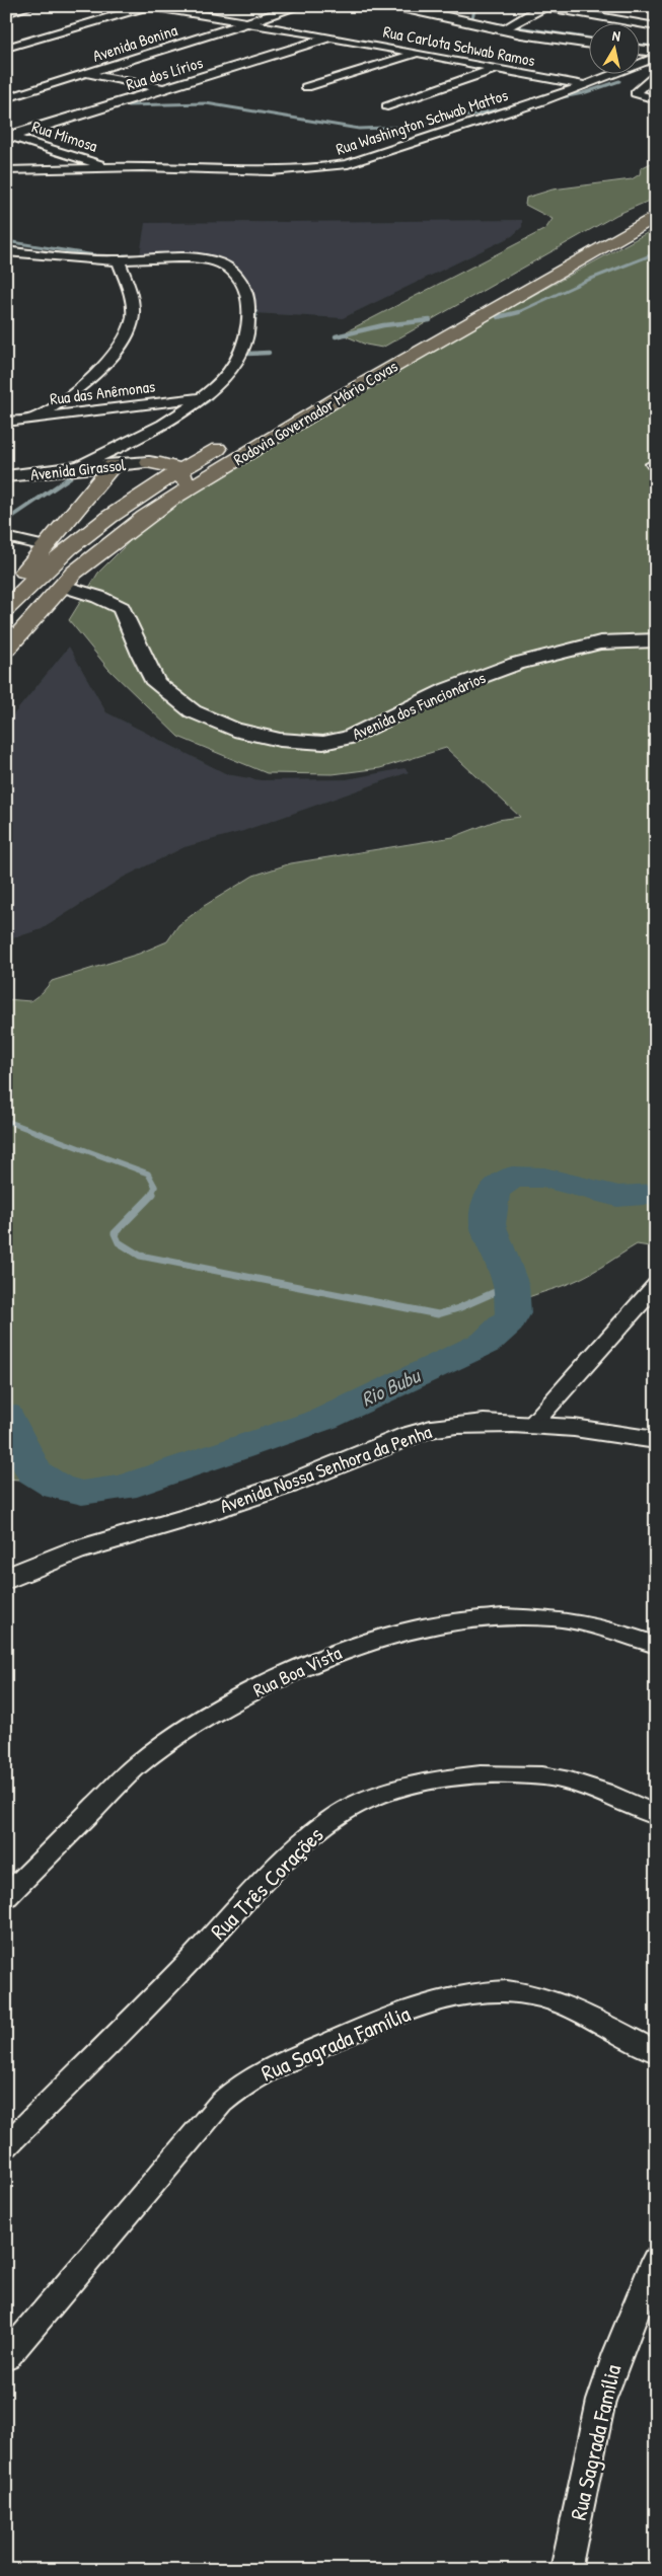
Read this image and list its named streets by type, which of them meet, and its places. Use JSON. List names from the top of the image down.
{
  "streets": {
    "highway": ["Rodovia Governador Mário Covas"],
    "street": [
      "Avenida Bonina",
      "Rua Carlota Schwab Ramos",
      "Rua dos Lírios",
      "Rua Washington Schwab Mattos",
      "Rua Mimosa",
      "Rua das Anêmonas",
      "Avenida Girassol",
      "Avenida dos Funcionários",
      "Avenida Nossa Senhora da Penha",
      "Rua Boa Vista",
      "Rua Três Corações",
      "Rua Sagrada Família"
    ]
  },
  "crossings": [
    ["Avenida Bonina", "Rua Carlota Schwab Ramos"],
    ["Rua Carlota Schwab Ramos", "Rua dos Lírios"],
    ["Rua Carlota Schwab Ramos", "Rua Washington Schwab Mattos"],
    ["Rua dos Lírios", "Rua Mimosa"],
    ["Rua Washington Schwab Mattos", "Rua Mimosa"],
    ["Rodovia Governador Mário Covas", "Avenida Girassol"],
    ["Rodovia Governador Mário Covas", "Avenida dos Funcionários"]
  ],
  "water": ["Rio Bubu"],
  "north": "top"
}
